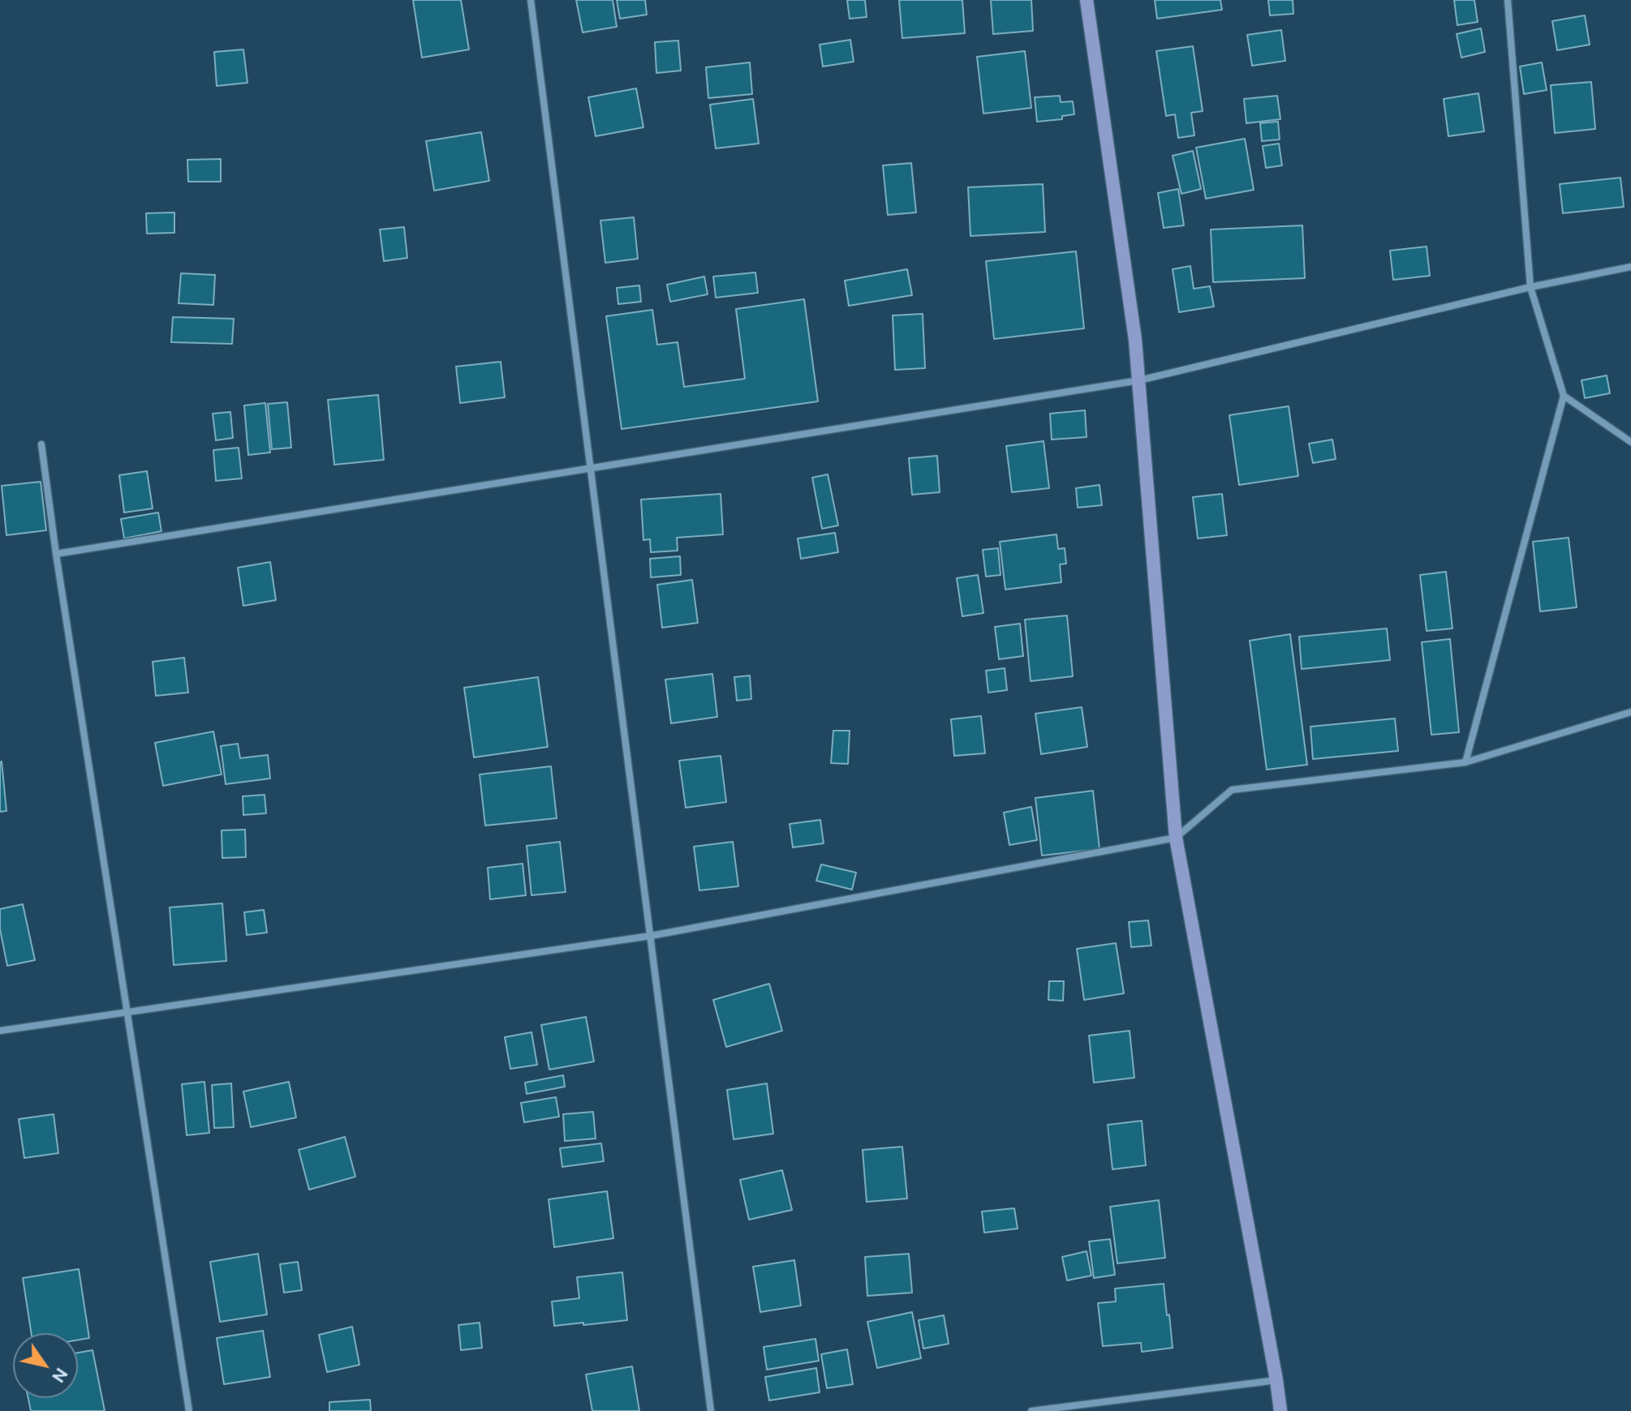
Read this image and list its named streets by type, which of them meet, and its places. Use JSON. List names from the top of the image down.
{
  "north": "bottom right"
}
